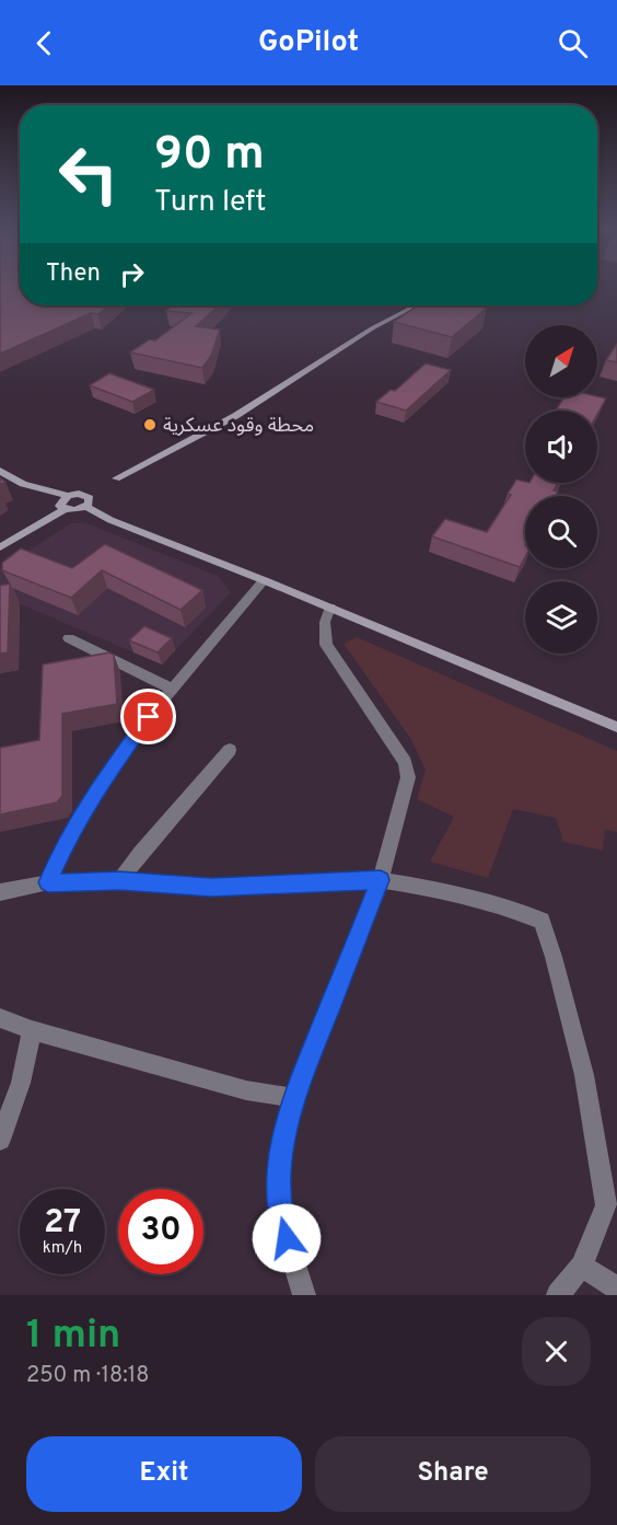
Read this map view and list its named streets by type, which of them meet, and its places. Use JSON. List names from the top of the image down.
{
  "places": ["محطة وقود عسكرية"],
  "north": "top right",
  "page": {
    "header": "GoPilot",
    "turn": ["90 m", "Turn left"],
    "then": "Then",
    "speed": "27 km/h",
    "limit": "30",
    "heading": ["1 min", "250 m · 18:18"],
    "buttons": ["Exit", "Share"]
  }
}
